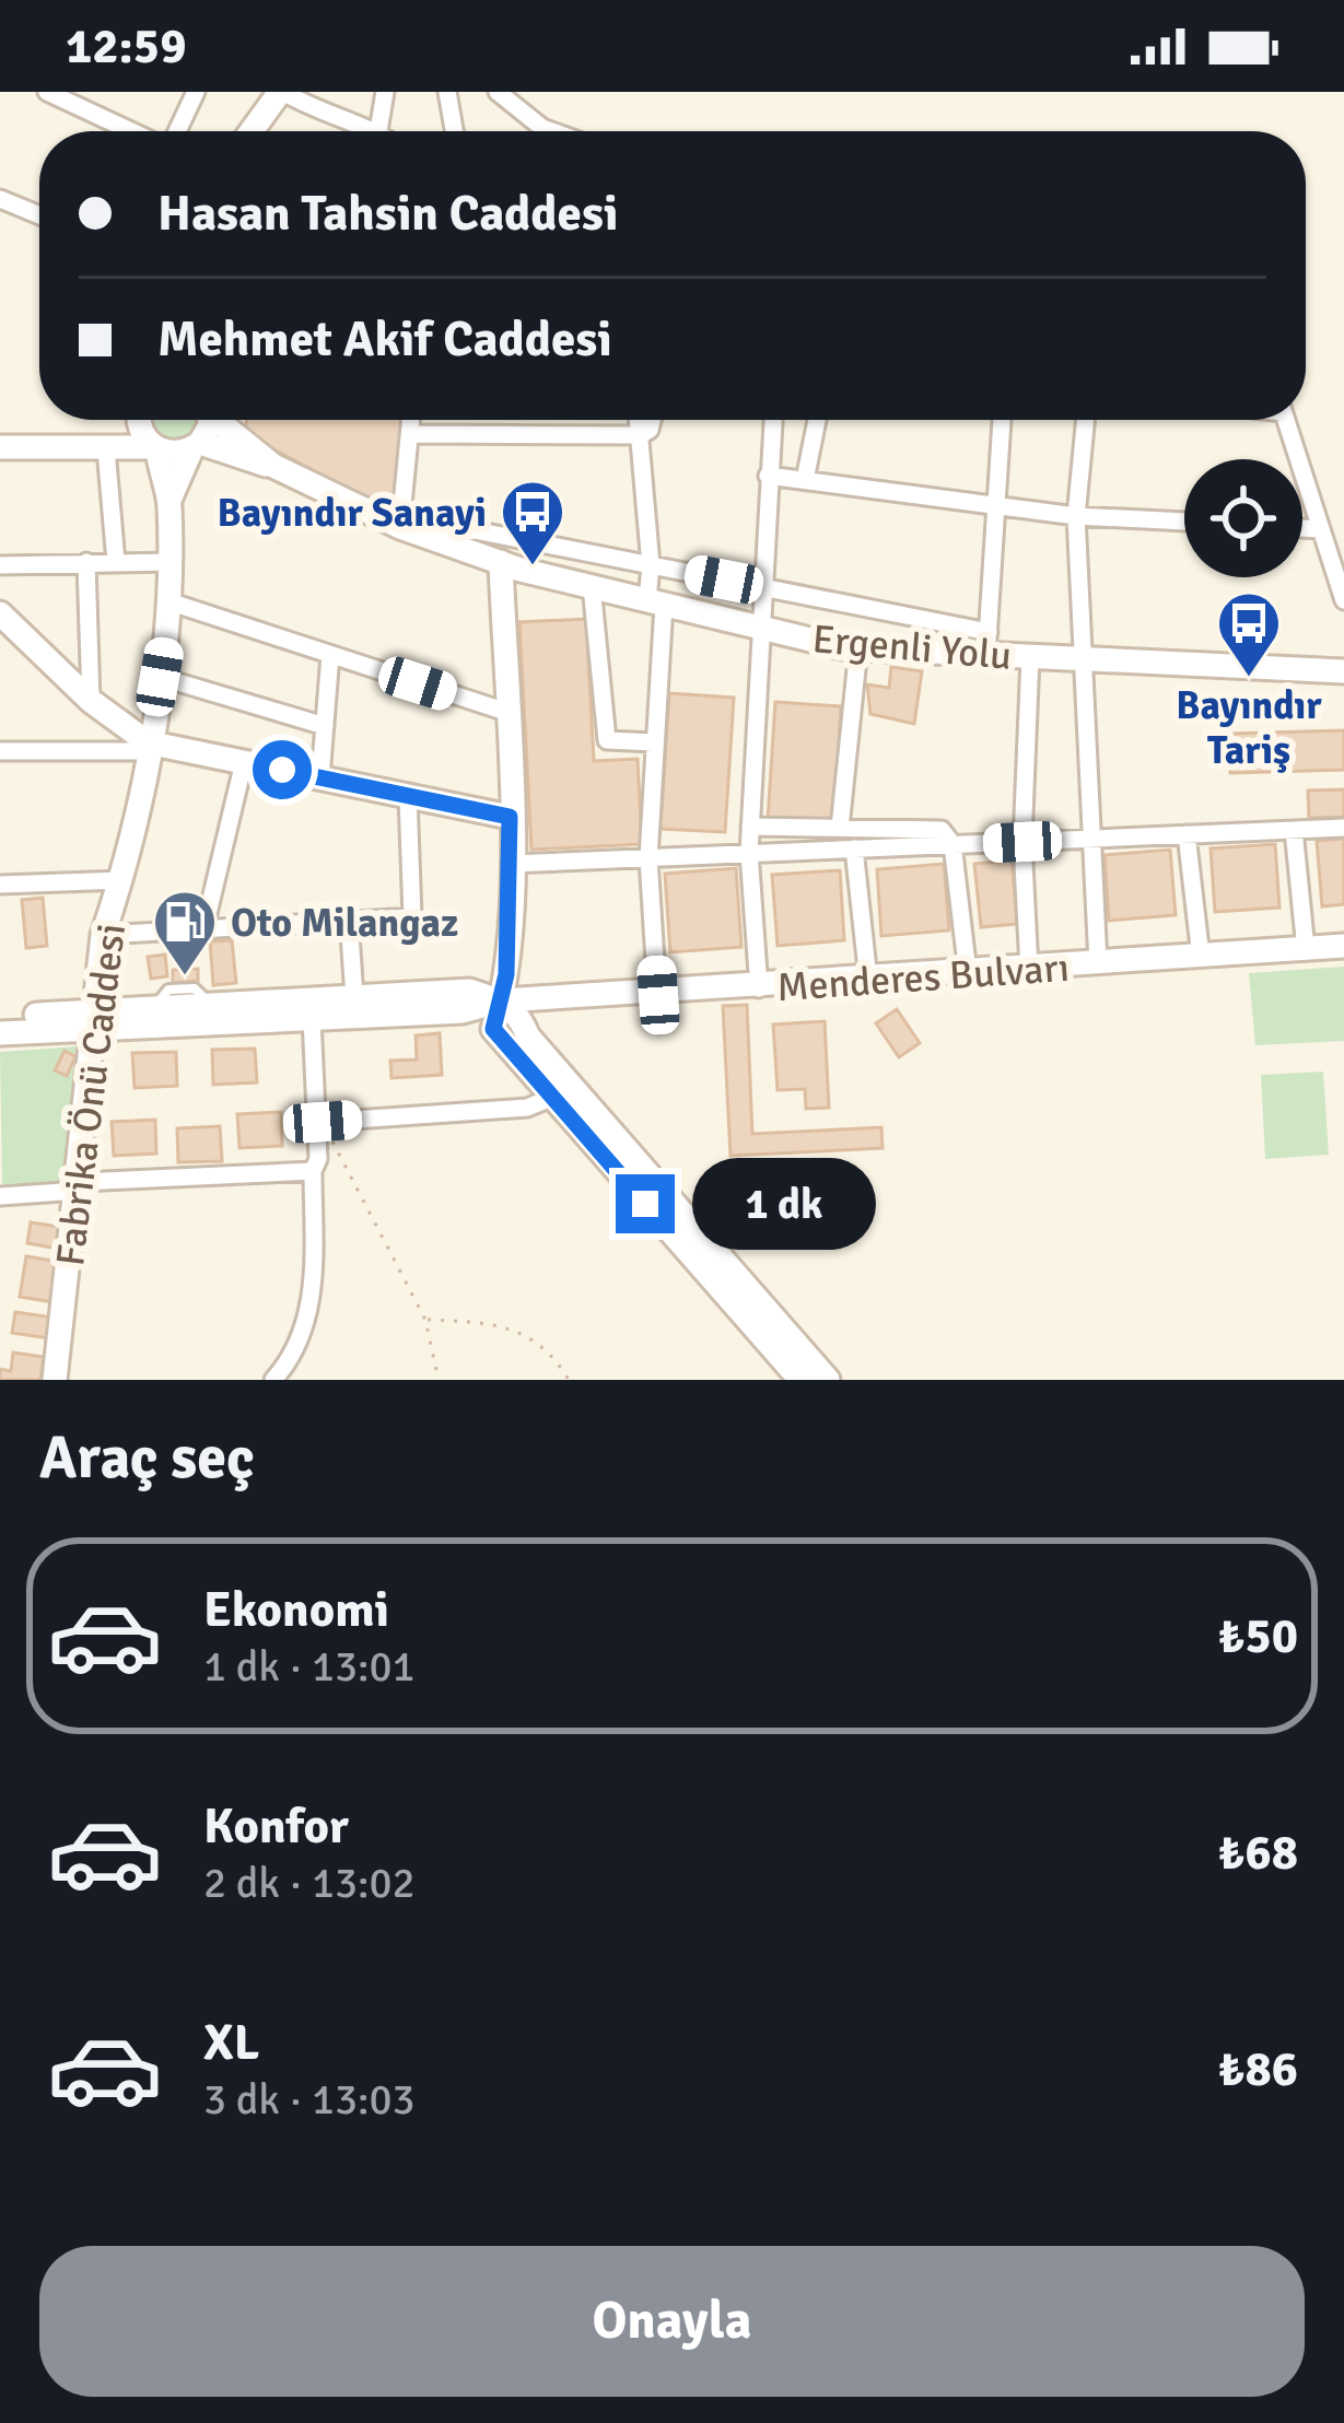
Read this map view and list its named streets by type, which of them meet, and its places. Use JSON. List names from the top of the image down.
{
  "streets": {
    "street": ["Ergenli Yolu", "Menderes Bulvarı", "Fabrika Önü Caddesi"]
  },
  "crossings": [
    ["Menderes Bulvarı", "Fabrika Önü Caddesi"]
  ],
  "places": {
    "bus stop": ["Bayındır Sanayi", "Bayındır Tariş"],
    "fuel station": ["Oto Milangaz"]
  },
  "page": {
    "status": "12:59",
    "banner": ["Hasan Tahsin Caddesi", "Mehmet Akif Caddesi"],
    "bubble": "1 dk",
    "heading": "Araç seç",
    "list": [
      {
        "name": "Ekonomi",
        "note": "1 dk · 13:01",
        "value": "₺50"
      },
      {
        "name": "Konfor",
        "note": "2 dk · 13:02",
        "value": "₺68"
      },
      {
        "name": "XL",
        "note": "3 dk · 13:03",
        "value": "₺86"
      }
    ],
    "buttons": "Onayla"
  }
}
